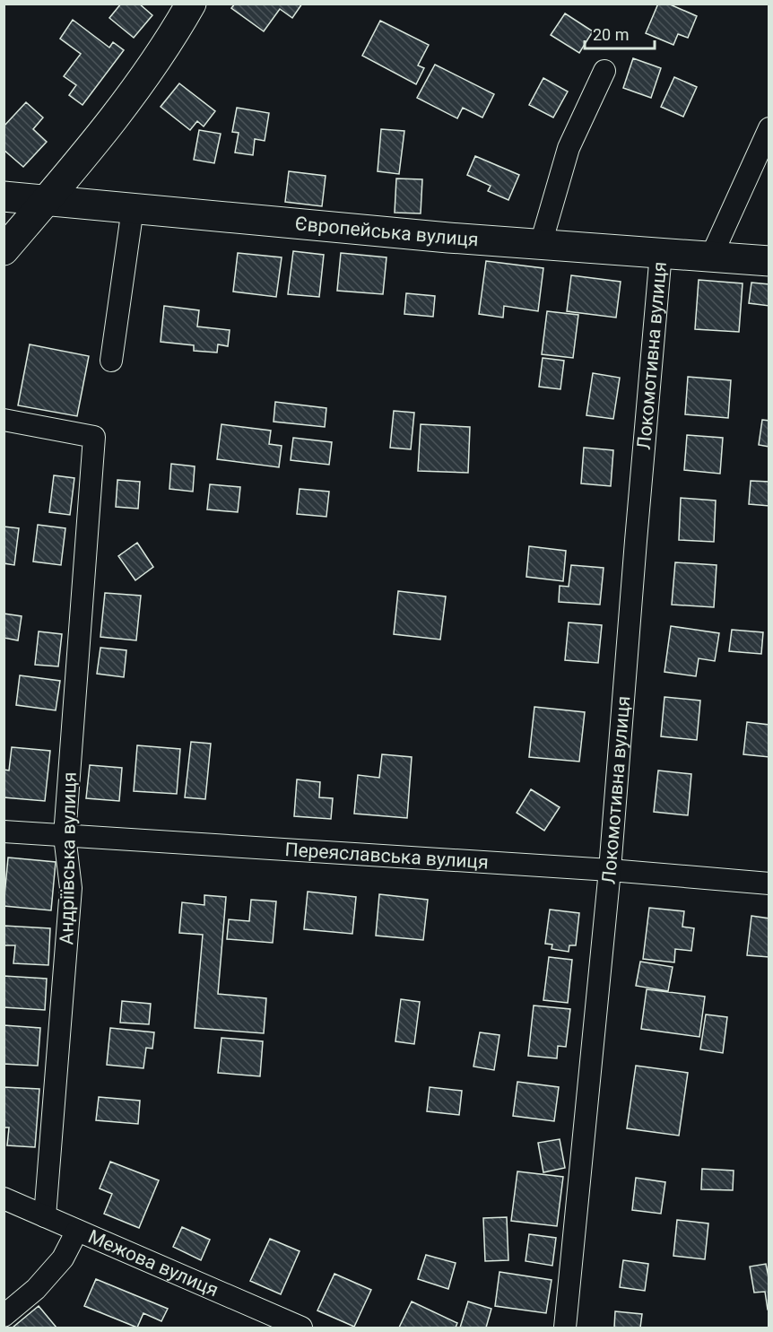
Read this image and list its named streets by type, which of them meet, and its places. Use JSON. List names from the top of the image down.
{
  "streets": {
    "street": [
      "Європейська вулиця",
      "Локомотивна вулиця",
      "Переяславська вулиця",
      "Андріївська вулиця",
      "Межова вулиця"
    ]
  },
  "crossings": [
    ["Європейська вулиця", "Локомотивна вулиця"],
    ["Локомотивна вулиця", "Переяславська вулиця"],
    ["Переяславська вулиця", "Андріївська вулиця"],
    ["Андріївська вулиця", "Межова вулиця"]
  ],
  "scale_bar": "20 m"
}
